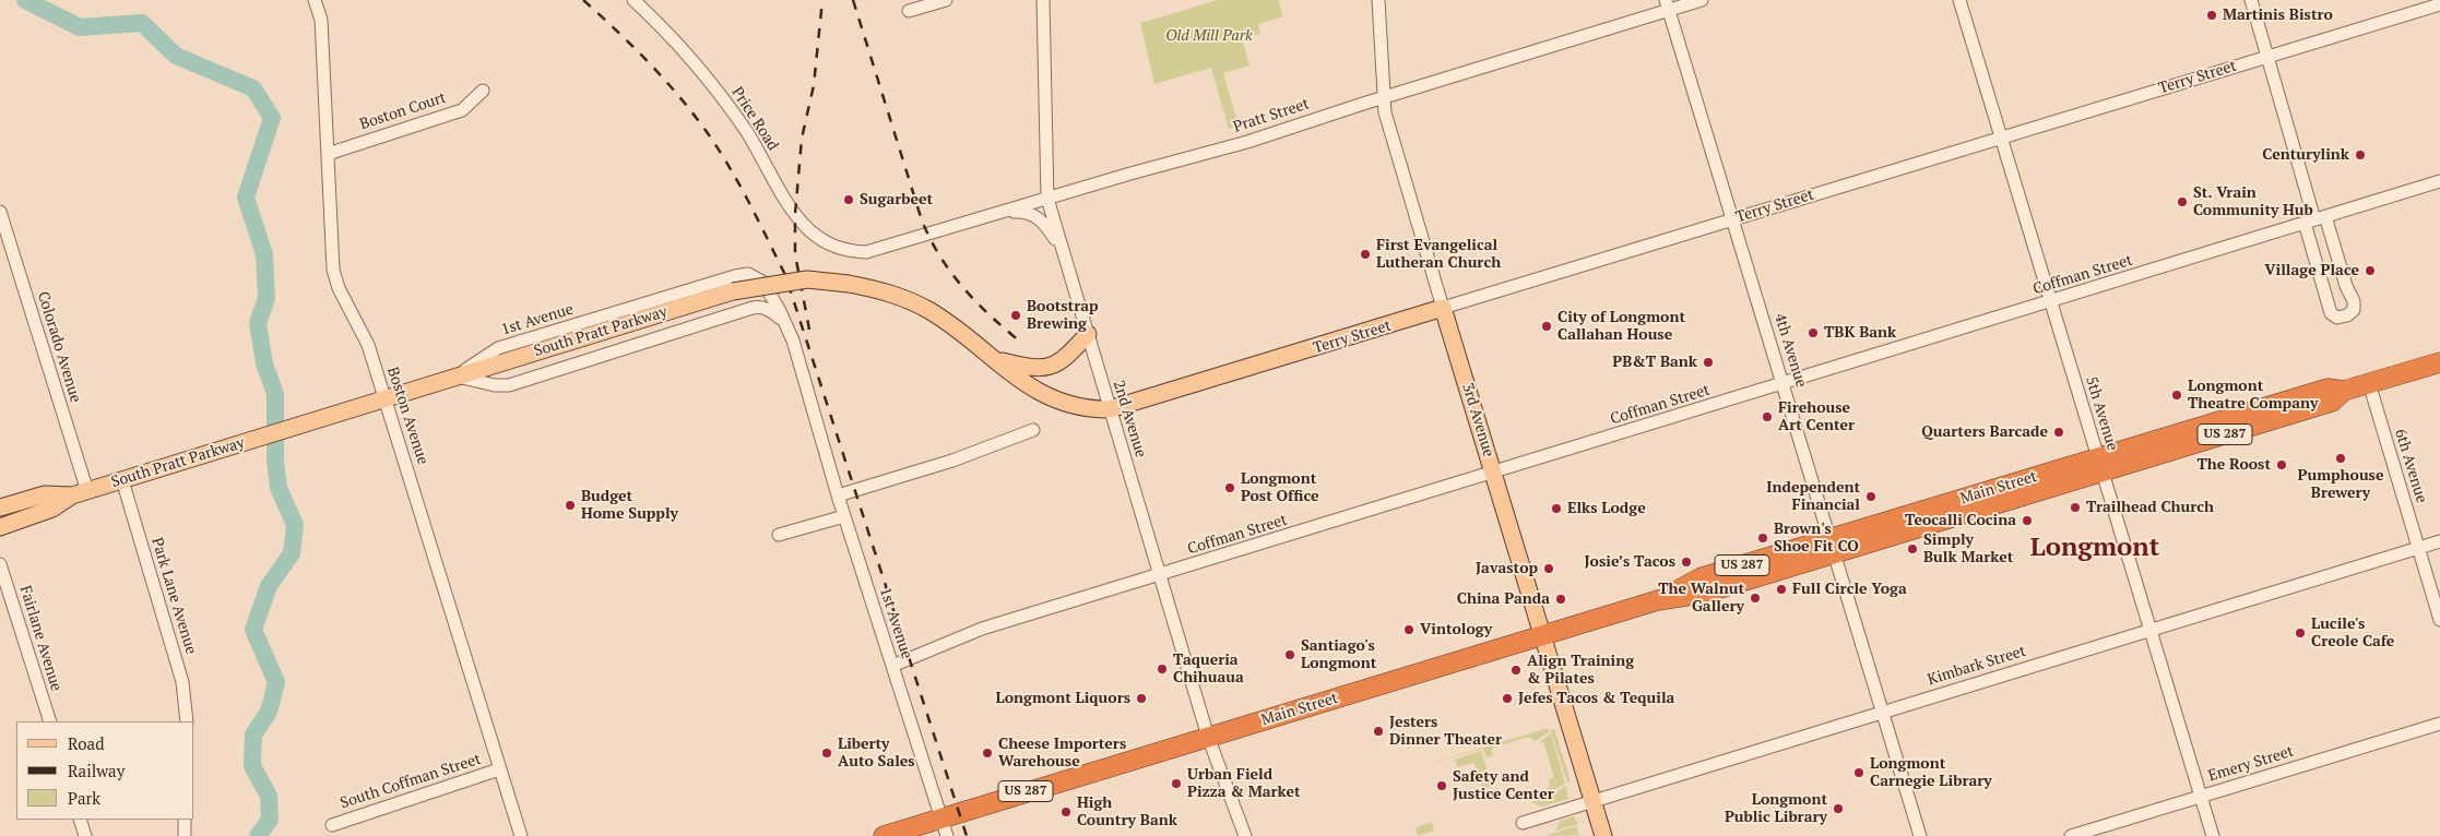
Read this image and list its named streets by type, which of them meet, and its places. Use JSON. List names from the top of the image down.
{
  "streets": {
    "highway": ["US 287", "Main Street"],
    "main road": ["Terry Street", "South Pratt Parkway", "3rd Avenue"],
    "street": [
      "Boston Court",
      "Pratt Street",
      "Price Road",
      "Coffman Street",
      "1st Avenue",
      "Colorado Avenue",
      "4th Avenue",
      "5th Avenue",
      "Boston Avenue",
      "2nd Avenue",
      "6th Avenue",
      "Park Lane Avenue",
      "Fairlane Avenue",
      "Kimbark Street",
      "Emery Street",
      "South Coffman Street"
    ]
  },
  "crossings": [
    ["Terry Street", "South Pratt Parkway"],
    ["Terry Street", "4th Avenue"],
    ["Terry Street", "5th Avenue"],
    ["Terry Street", "2nd Avenue"],
    ["Terry Street", "3rd Avenue"],
    ["Boston Court", "Boston Avenue"],
    ["Pratt Street", "Price Road"],
    ["Pratt Street", "4th Avenue"],
    ["Pratt Street", "2nd Avenue"],
    ["Pratt Street", "3rd Avenue"],
    ["Coffman Street", "1st Avenue"],
    ["Coffman Street", "4th Avenue"],
    ["Coffman Street", "5th Avenue"],
    ["Coffman Street", "2nd Avenue"],
    ["Coffman Street", "3rd Avenue"],
    ["1st Avenue", "South Pratt Parkway"],
    ["1st Avenue", "US 287"],
    ["1st Avenue", "Main Street"],
    ["South Pratt Parkway", "Colorado Avenue"],
    ["South Pratt Parkway", "Boston Avenue"],
    ["South Pratt Parkway", "2nd Avenue"],
    ["South Pratt Parkway", "Park Lane Avenue"],
    ["4th Avenue", "Main Street"],
    ["4th Avenue", "Kimbark Street"],
    ["5th Avenue", "Main Street"],
    ["5th Avenue", "Kimbark Street"],
    ["5th Avenue", "Emery Street"],
    ["Boston Avenue", "South Coffman Street"],
    ["2nd Avenue", "Main Street"],
    ["3rd Avenue", "Main Street"],
    ["3rd Avenue", "Kimbark Street"],
    ["US 287", "Main Street"],
    ["6th Avenue", "Main Street"],
    ["6th Avenue", "Kimbark Street"]
  ],
  "districts": ["Longmont"],
  "parks": ["Old Mill Park"],
  "places": [
    "Martinis Bistro",
    "Centurylink",
    "Sugarbeet",
    "St. Vrain Community Hub",
    "First Evangelical Lutheran Church",
    "Village Place",
    "Bootstrap Brewing",
    "City of Longmont Callahan House",
    "TBK Bank",
    "PB&T Bank",
    "Longmont Theatre Company",
    "Firehouse Art Center",
    "Quarters Barcade",
    "Pumphouse Brewery",
    "The Roost",
    "Longmont Post Office",
    "Independent Financial",
    "Budget Home Supply",
    "Trailhead Church",
    "Elks Lodge",
    "Teocalli Cocina",
    "Brown's Shoe Fit CO",
    "Simply Bulk Market",
    "Josie’s Tacos",
    "Javastop",
    "Full Circle Yoga",
    "The Walnut Gallery",
    "China Panda",
    "Vintology",
    "Lucile's Creole Cafe",
    "Santiago's Longmont",
    "Taqueria Chihuaua",
    "Align Training & Pilates",
    "Longmont Liquors",
    "Jefes Tacos & Tequila",
    "Jesters Dinner Theater",
    "Liberty Auto Sales",
    "Cheese Importers Warehouse",
    "Longmont Carnegie Library",
    "Urban Field Pizza & Market",
    "Safety and Justice Center",
    "Longmont Public Library",
    "High Country Bank"
  ],
  "legend": ["Road", "Railway", "Park"]
}
